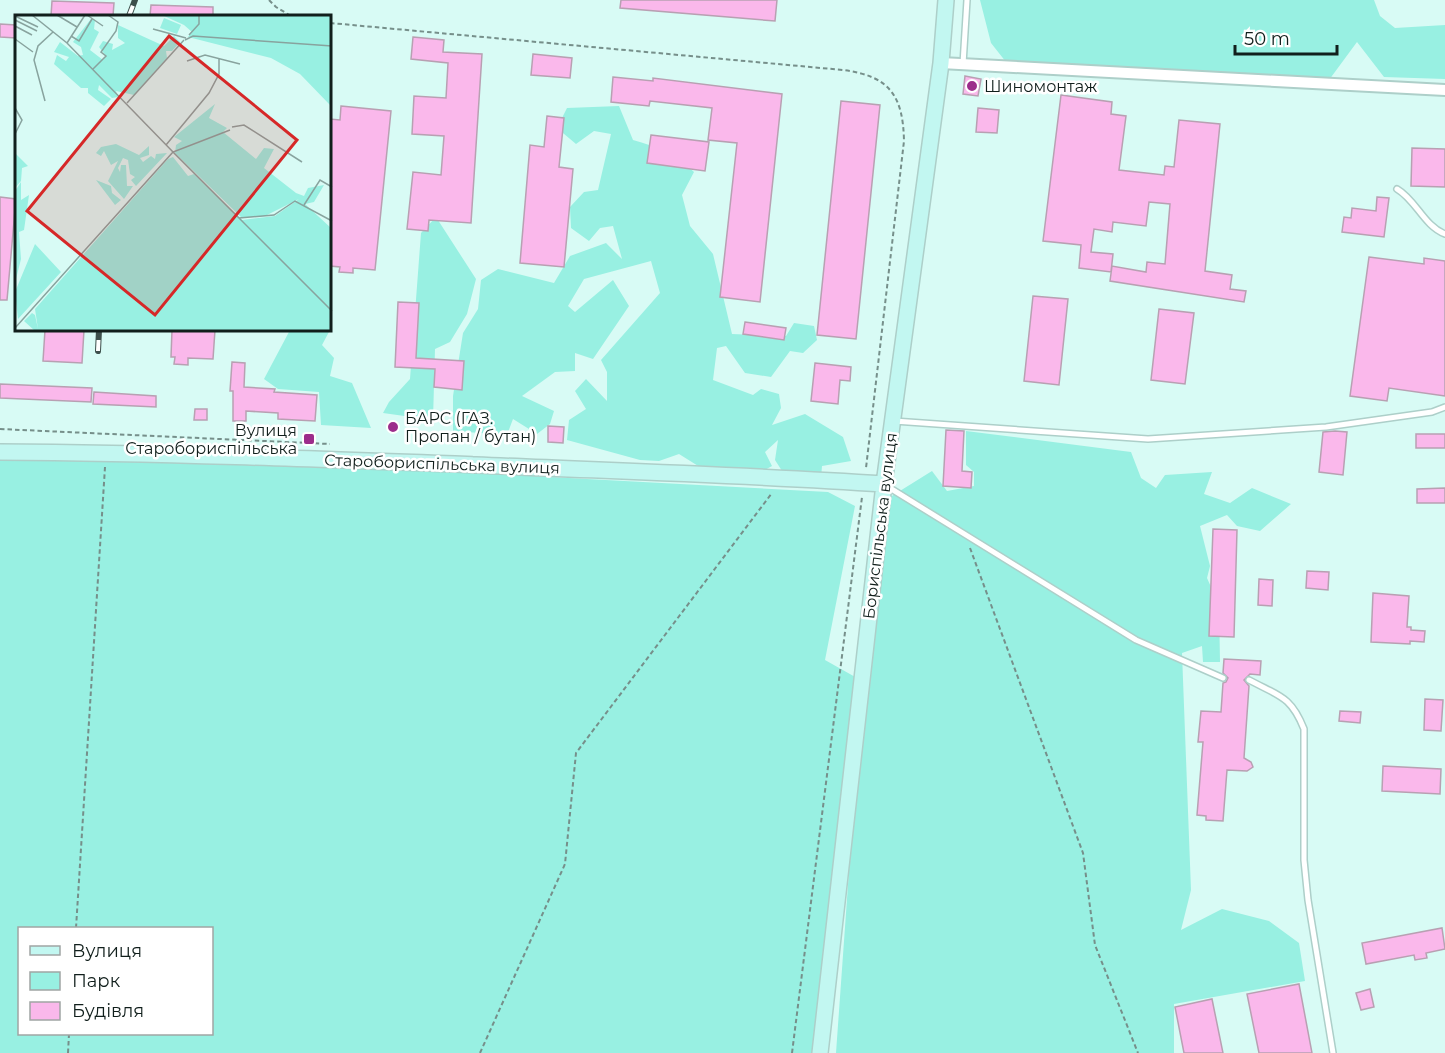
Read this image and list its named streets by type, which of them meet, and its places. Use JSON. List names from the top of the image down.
{
  "streets": {
    "main road": ["Старобориспільська вулиця", "Бориспільська вулиця"]
  },
  "crossings": [
    ["Старобориспільська вулиця", "Бориспільська вулиця"]
  ],
  "places": {
    "other": ["Шиномонтаж", "БАРС (ГАЗ. Пропан / бутан)"],
    "transit": ["Вулиця Старобориспільська"]
  },
  "legend": ["Вулиця", "Парк", "Будівля"],
  "scale_bar": "50 m"
}
